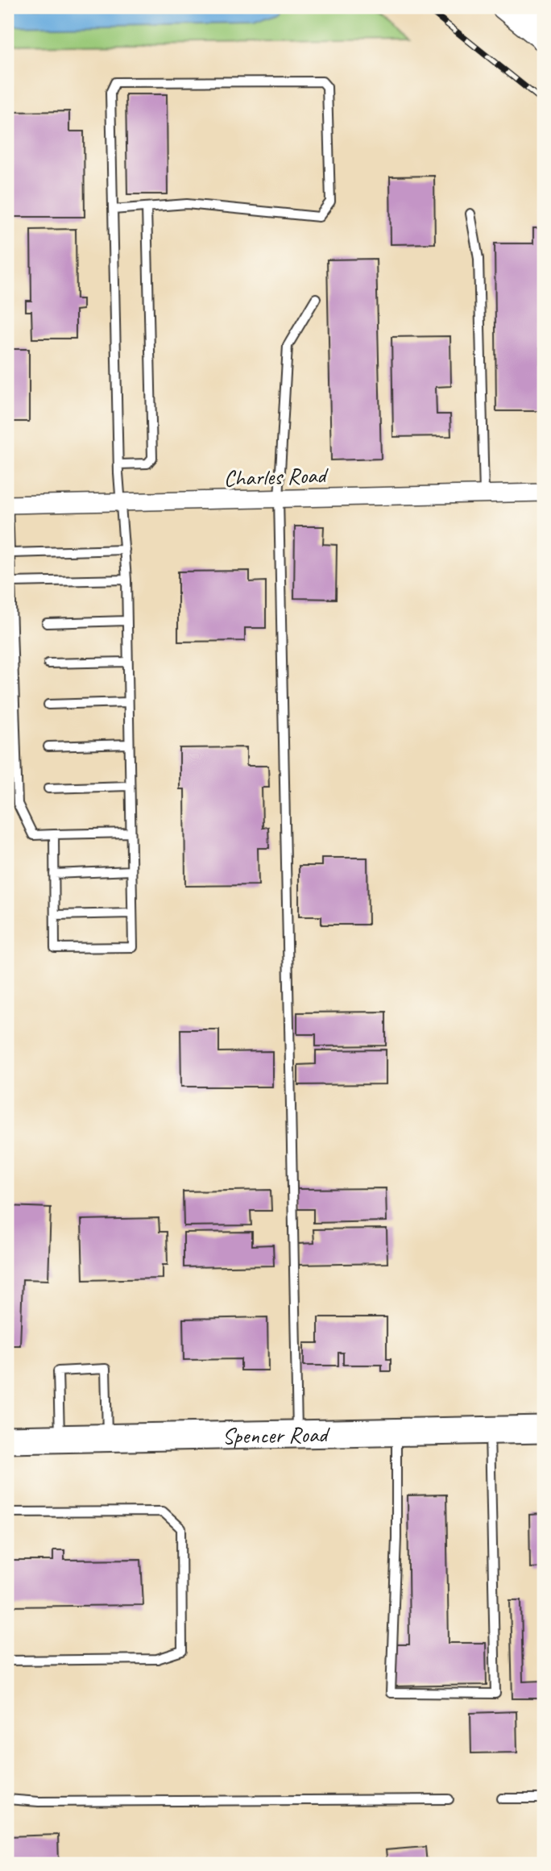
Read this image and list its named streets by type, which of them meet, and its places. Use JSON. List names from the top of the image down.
{
  "streets": {
    "main road": ["Spencer Road"],
    "street": ["Charles Road"]
  }
}
